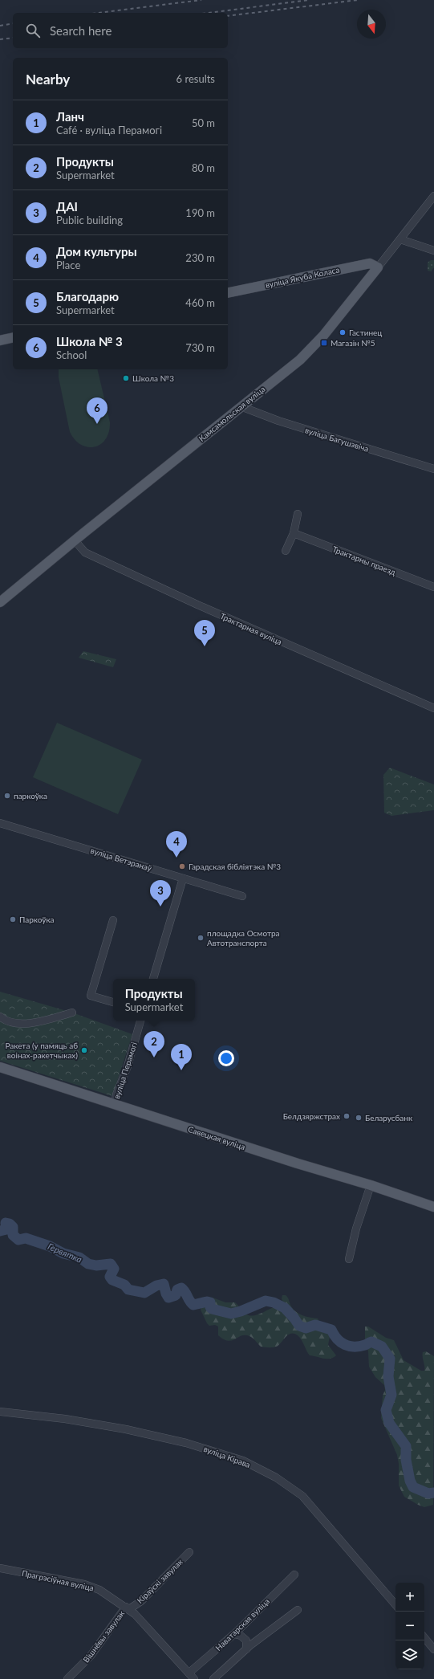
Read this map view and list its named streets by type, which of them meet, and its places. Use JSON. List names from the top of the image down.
{
  "streets": {
    "main road": ["вуліца Якуба Коласа", "Камсамольская вуліца", "Савецкая вуліца"],
    "street": [
      "вуліца Багушэвіча",
      "Трактарны праезд",
      "Трактарная вуліца",
      "вуліца Ветэранаў",
      "вуліца Перамогі",
      "вуліца Кірава",
      "Прагрэсіўная вуліца",
      "Кіраўскі завулак",
      "Наватарская вуліца",
      "Вішнёвы завулак"
    ]
  },
  "crossings": [
    ["вуліца Якуба Коласа", "Камсамольская вуліца"],
    ["Камсамольская вуліца", "вуліца Багушэвіча"],
    ["Камсамольская вуліца", "Трактарная вуліца"],
    ["вуліца Перамогі", "Савецкая вуліца"],
    ["Прагрэсіўная вуліца", "Кіраўскі завулак"],
    ["Прагрэсіўная вуліца", "Наватарская вуліца"],
    ["Прагрэсіўная вуліца", "Вішнёвы завулак"],
    ["Кіраўскі завулак", "Вішнёвы завулак"]
  ],
  "water": ["Гервятка"],
  "places": {
    "other": [
      "Гастинец",
      "Школа №3",
      "паркоўка",
      "Гарадская бібліятэка №3",
      "Паркоўка",
      "площадка Осмотра Автотранспорта",
      "Ракета (у памяць аб воінах-ракетчыках)",
      "Белдзяржстрах",
      "Беларусбанк"
    ],
    "transit": ["Магазін №5"]
  },
  "north": "bottom",
  "page": {
    "search": "Search here",
    "heading": ["Nearby", "6 results"],
    "list": [
      {
        "mark": "1",
        "name": "Ланч",
        "note": "Café · вуліца Перамогі",
        "value": "50 m"
      },
      {
        "mark": "2",
        "name": "Продукты",
        "note": "Supermarket",
        "value": "80 m"
      },
      {
        "mark": "3",
        "name": "ДАІ",
        "note": "Public building",
        "value": "190 m"
      },
      {
        "mark": "4",
        "name": "Дом культуры",
        "note": "Place",
        "value": "230 m"
      },
      {
        "mark": "5",
        "name": "Благодарю",
        "note": "Supermarket",
        "value": "460 m"
      },
      {
        "mark": "6",
        "name": "Школа № 3",
        "note": "School",
        "value": "730 m"
      }
    ],
    "pins": [
      "6",
      "5",
      "4",
      "3",
      "2",
      "1"
    ],
    "popup": ["Продукты", "Supermarket"],
    "map_buttons": ["+", "−"]
  }
}
